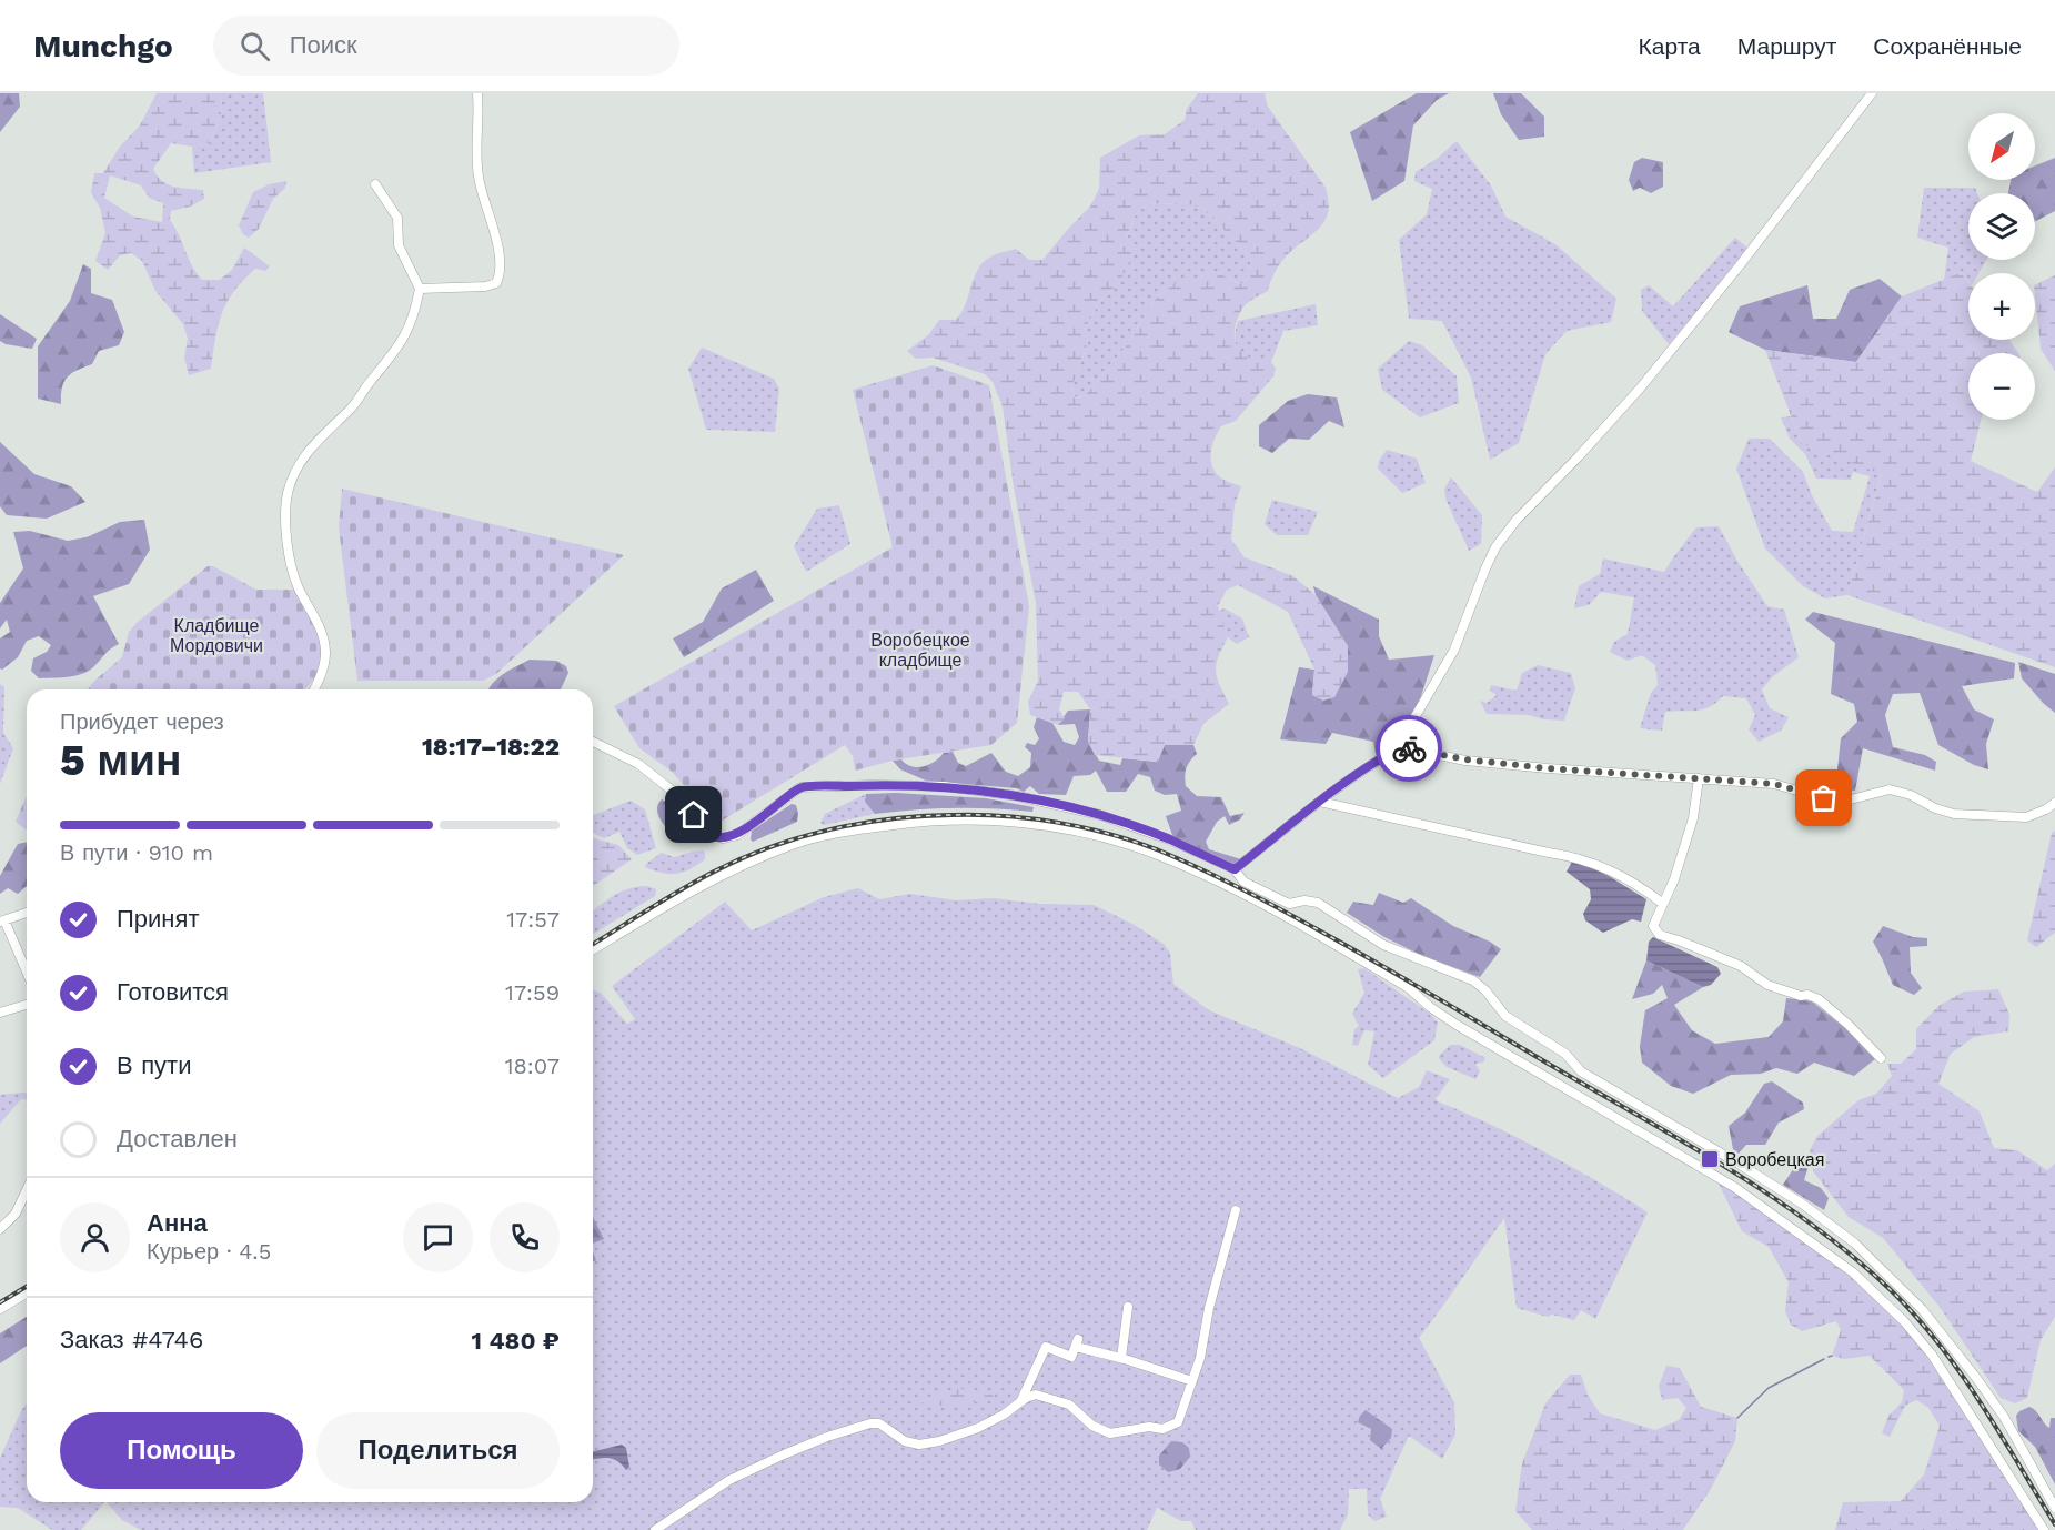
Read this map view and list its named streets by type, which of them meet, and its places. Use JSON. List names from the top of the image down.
{
  "parks": ["Кладбище Мордовичи", "Воробецкое кладбище"],
  "places": {
    "transit": ["Воробецкая"]
  },
  "north": "bottom left",
  "page": {
    "header": "Munchgo",
    "search": "Поиск",
    "nav": ["Карта", "Маршрут", "Сохранённые"],
    "map_buttons": ["+", "−"],
    "heading": ["5 мин", "Прибудет через", "18:17–18:22"],
    "panel": [
      "Анна",
      "Курьер · 4.5",
      "Заказ #4746",
      "1 480 ₽"
    ],
    "bar": "В пути · 910 m",
    "list": [
      ["Принят", "17:57"],
      ["Готовится", "17:59"],
      ["В пути", "18:07"],
      "Доставлен"
    ],
    "buttons": ["Помощь", "Поделиться"]
  }
}
